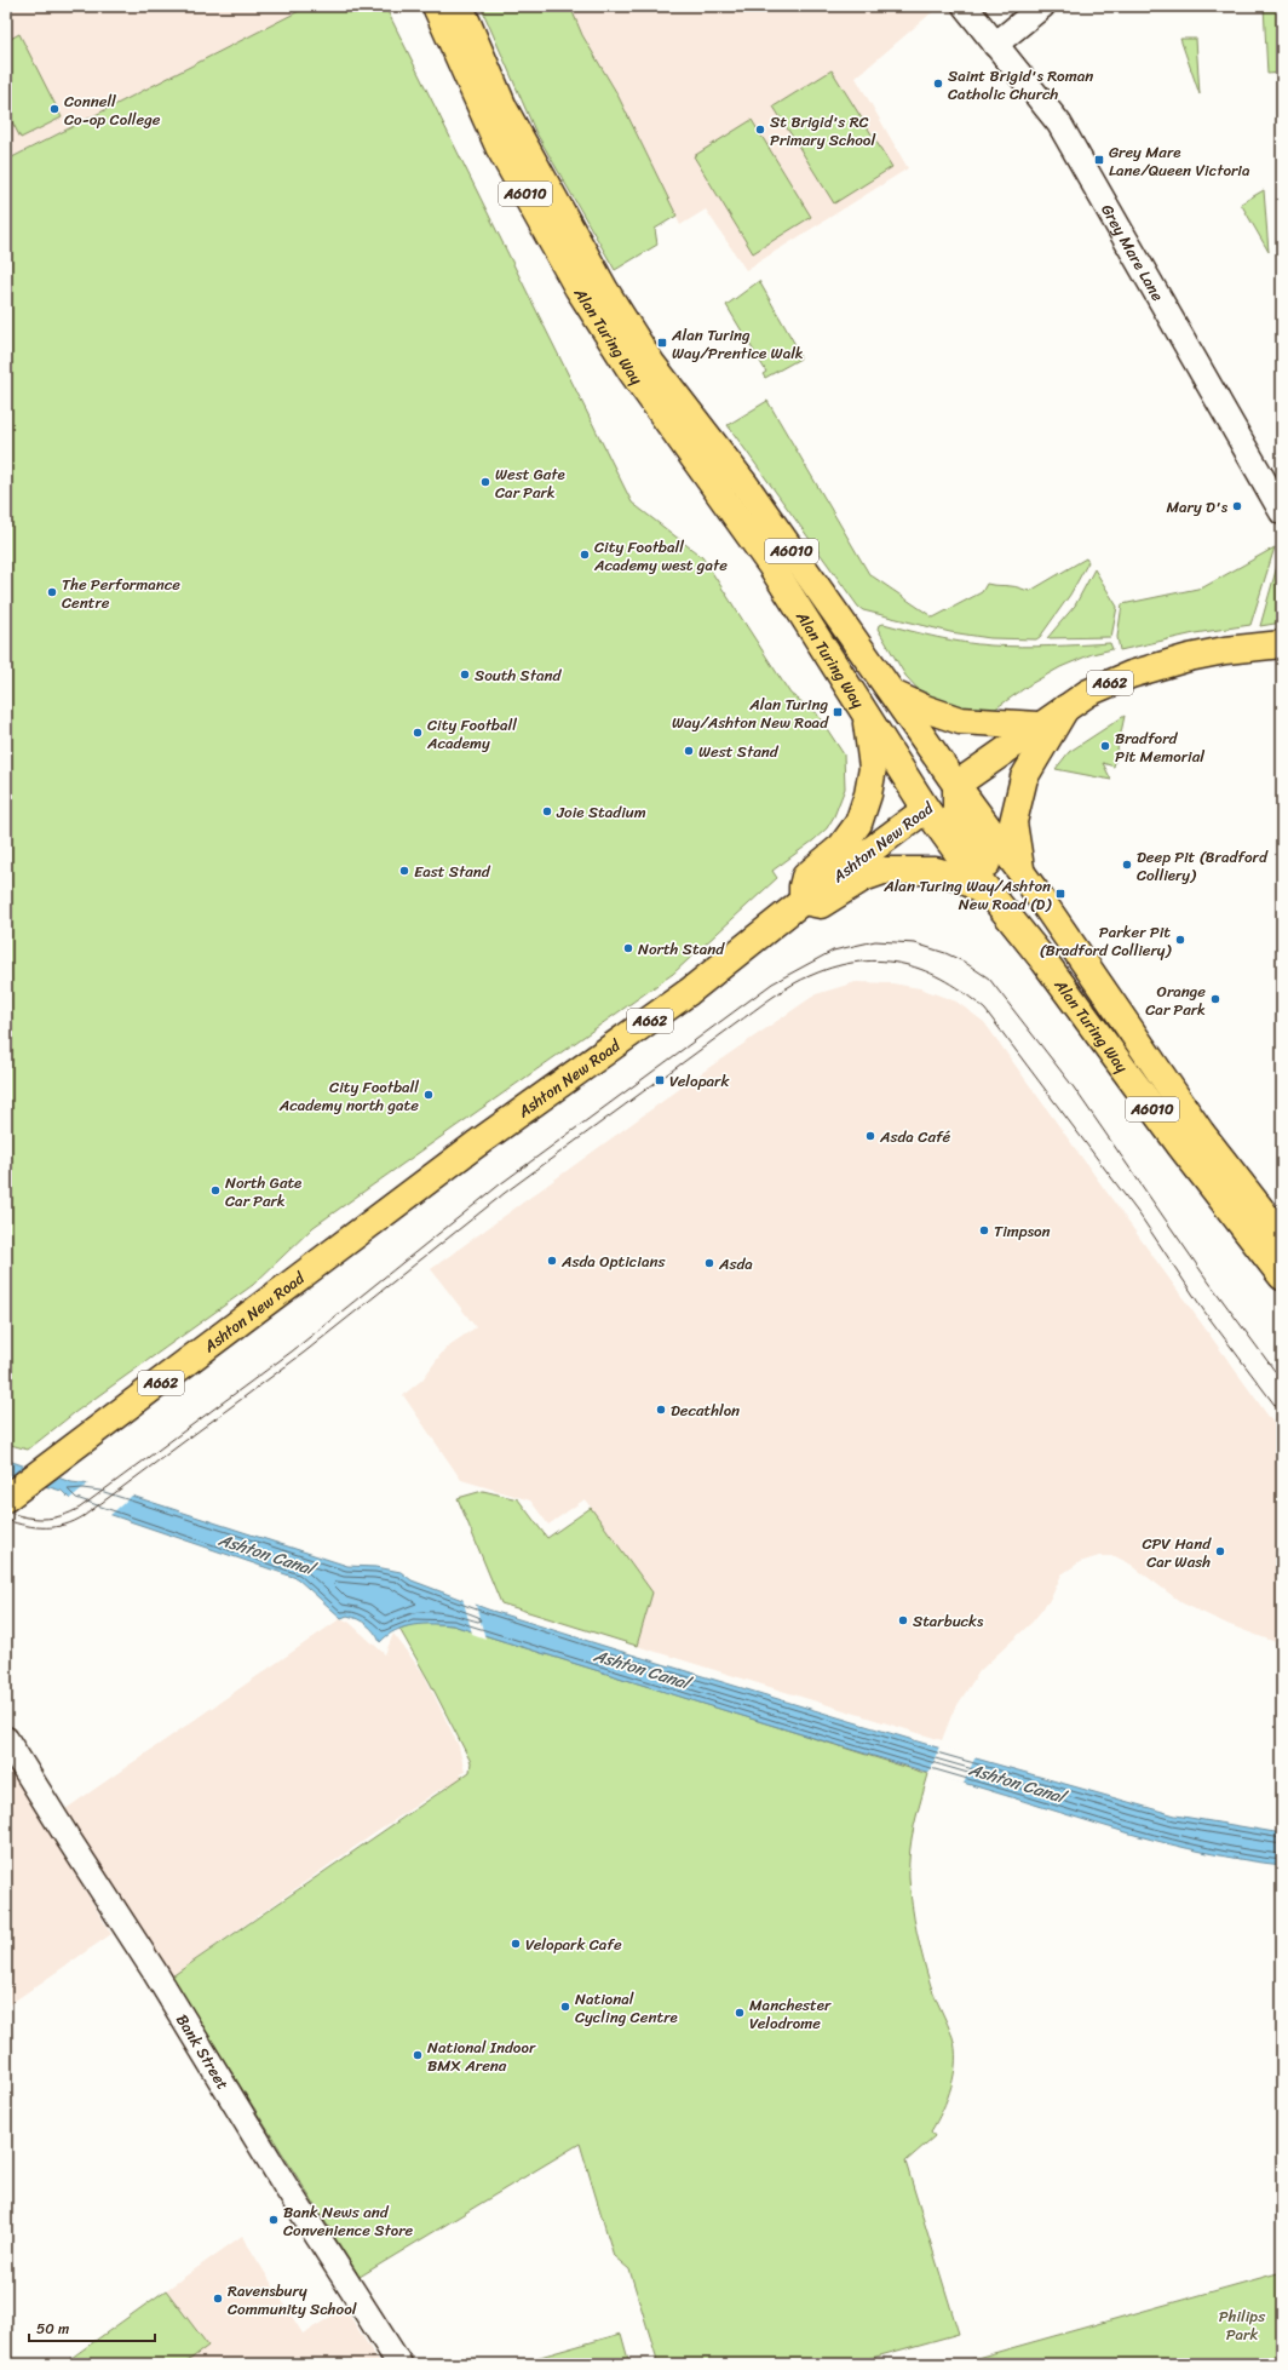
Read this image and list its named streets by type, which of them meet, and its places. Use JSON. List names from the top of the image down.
{
  "streets": {
    "main road": [
      "A6010",
      "Alan Turing Way",
      "A662",
      "Ashton New Road"
    ],
    "street": ["Grey Mare Lane", "Bank Street"]
  },
  "crossings": [
    ["Alan Turing Way", "Ashton New Road"]
  ],
  "water": ["Ashton Canal"],
  "parks": ["Philips Park"],
  "places": {
    "other": [
      "Saint Brigid's Roman Catholic Church",
      "Connell Co-op College",
      "St Brigid's RC Primary School",
      "West Gate Car Park",
      "Mary D's",
      "City Football Academy west gate",
      "The Performance Centre",
      "South Stand",
      "City Football Academy",
      "Bradford Pit Memorial",
      "West Stand",
      "Joie Stadium",
      "Deep Pit (Bradford Colliery)",
      "East Stand",
      "Parker Pit (Bradford Colliery)",
      "North Stand",
      "Orange Car Park",
      "City Football Academy north gate",
      "Asda Café",
      "North Gate Car Park",
      "Timpson",
      "Asda Opticians",
      "Asda",
      "Decathlon",
      "CPV Hand Car Wash",
      "Starbucks",
      "Velopark Cafe",
      "National Cycling Centre",
      "Manchester Velodrome",
      "National Indoor BMX Arena",
      "Bank News and Convenience Store",
      "Ravensbury Community School"
    ],
    "transit": [
      "Grey Mare Lane/Queen Victoria",
      "Alan Turing Way/Prentice Walk",
      "Alan Turing Way/Ashton New Road",
      "Alan Turing Way/Ashton New Road (D)",
      "Velopark"
    ]
  },
  "scale_bar": "50 m"
}
